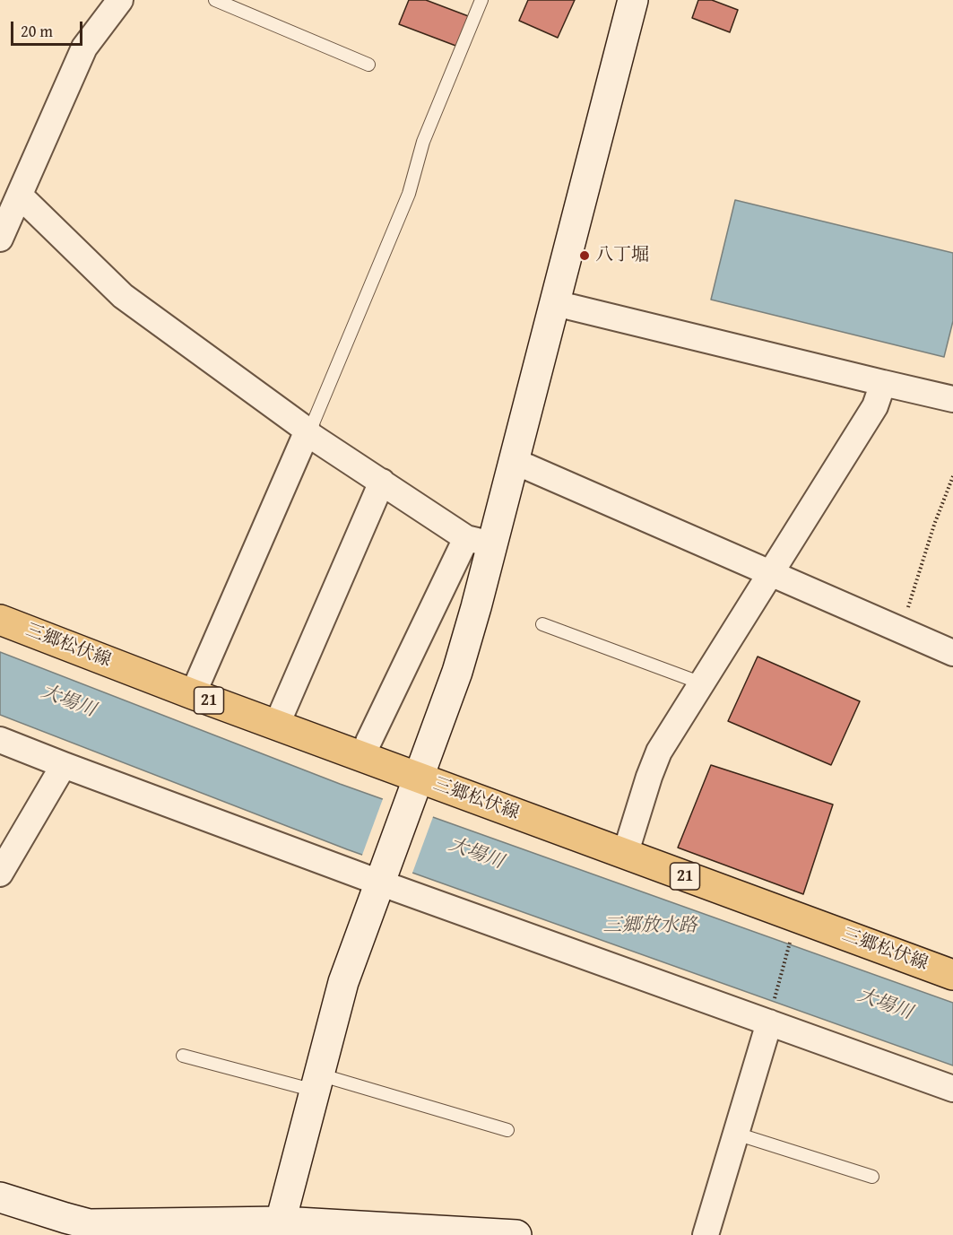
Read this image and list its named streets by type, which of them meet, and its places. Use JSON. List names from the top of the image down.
{
  "streets": {
    "main road": ["三郷松伏線", "21"]
  },
  "water": ["大場川", "三郷放水路"],
  "places": ["八丁堀"],
  "scale_bar": "20 m"
}
